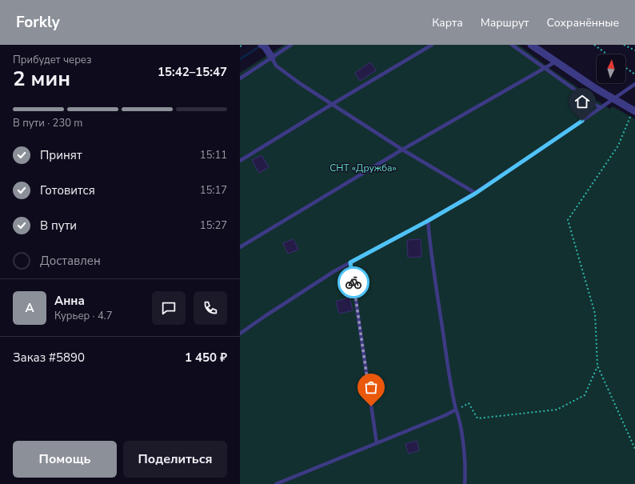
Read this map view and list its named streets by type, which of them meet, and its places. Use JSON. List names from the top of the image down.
{
  "parks": ["СНТ «Дружба»"],
  "north": "top",
  "page": {
    "header": "Forkly",
    "nav": ["Карта", "Маршрут", "Сохранённые"],
    "heading": ["2 мин", "Прибудет через", "15:42–15:47"],
    "panel": [
      "Анна",
      "Курьер · 4.7",
      "Заказ #5890",
      "1 450 ₽"
    ],
    "bar": "В пути · 230 m",
    "list": [
      ["Принят", "15:11"],
      ["Готовится", "15:17"],
      ["В пути", "15:27"],
      "Доставлен"
    ],
    "round": "А",
    "buttons": ["Помощь", "Поделиться"]
  }
}
